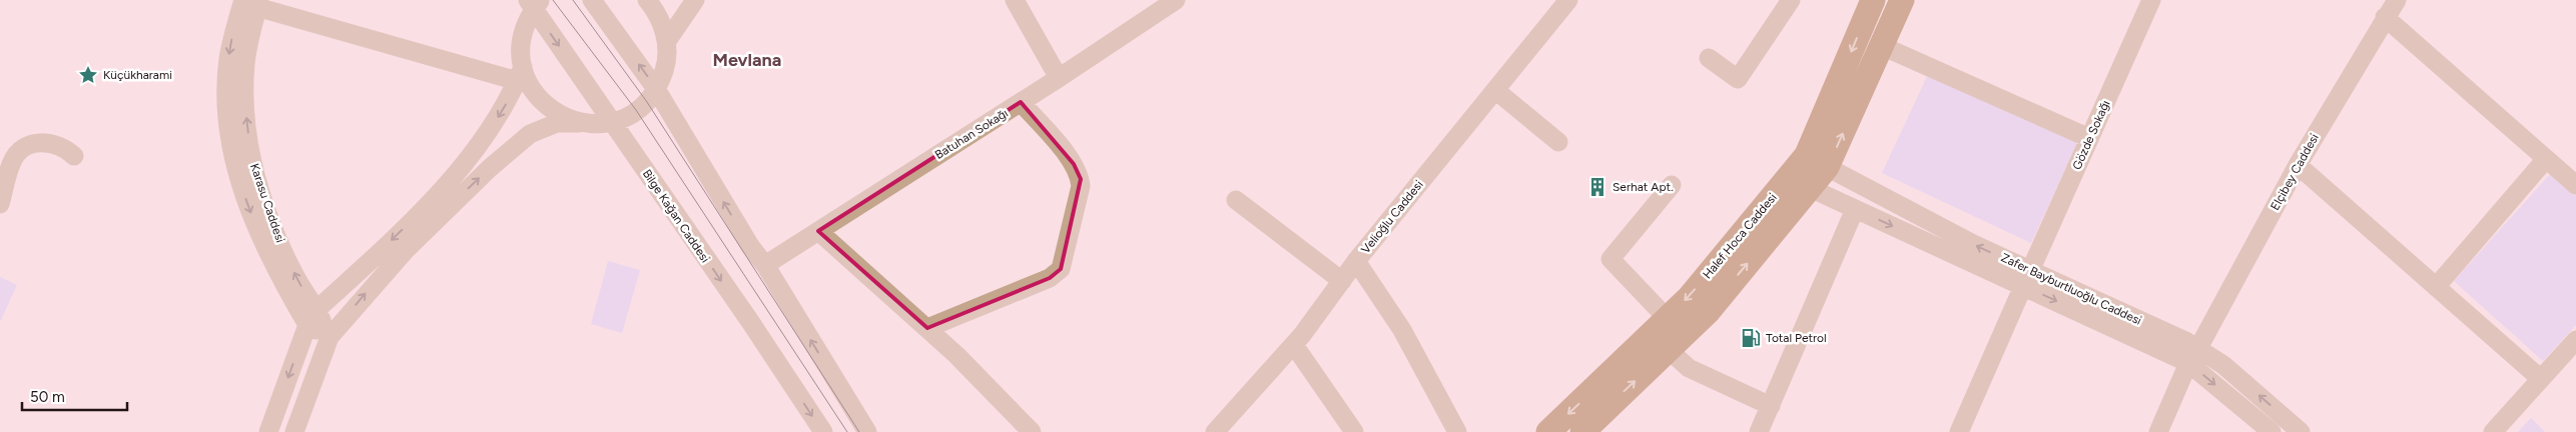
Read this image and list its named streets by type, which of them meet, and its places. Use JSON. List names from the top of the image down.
{
  "streets": {
    "main road": ["Halef Hoca Caddesi"],
    "street": [
      "Batuhan Sokağı",
      "Gözde Sokağı",
      "Elçibey Caddesi",
      "Karasu Caddesi",
      "Bilge Kağan Caddesi",
      "Velioğlu Caddesi",
      "Zafer Bayburtluoğlu Caddesi"
    ]
  },
  "crossings": [
    ["Gözde Sokağı", "Zafer Bayburtluoğlu Caddesi"],
    ["Elçibey Caddesi", "Zafer Bayburtluoğlu Caddesi"],
    ["Halef Hoca Caddesi", "Zafer Bayburtluoğlu Caddesi"]
  ],
  "districts": ["Mevlana"],
  "places": {
    "place": ["Küçükharami"],
    "building": ["Serhat Apt."],
    "fuel station": ["Total Petrol"]
  },
  "scale_bar": "50 m"
}
